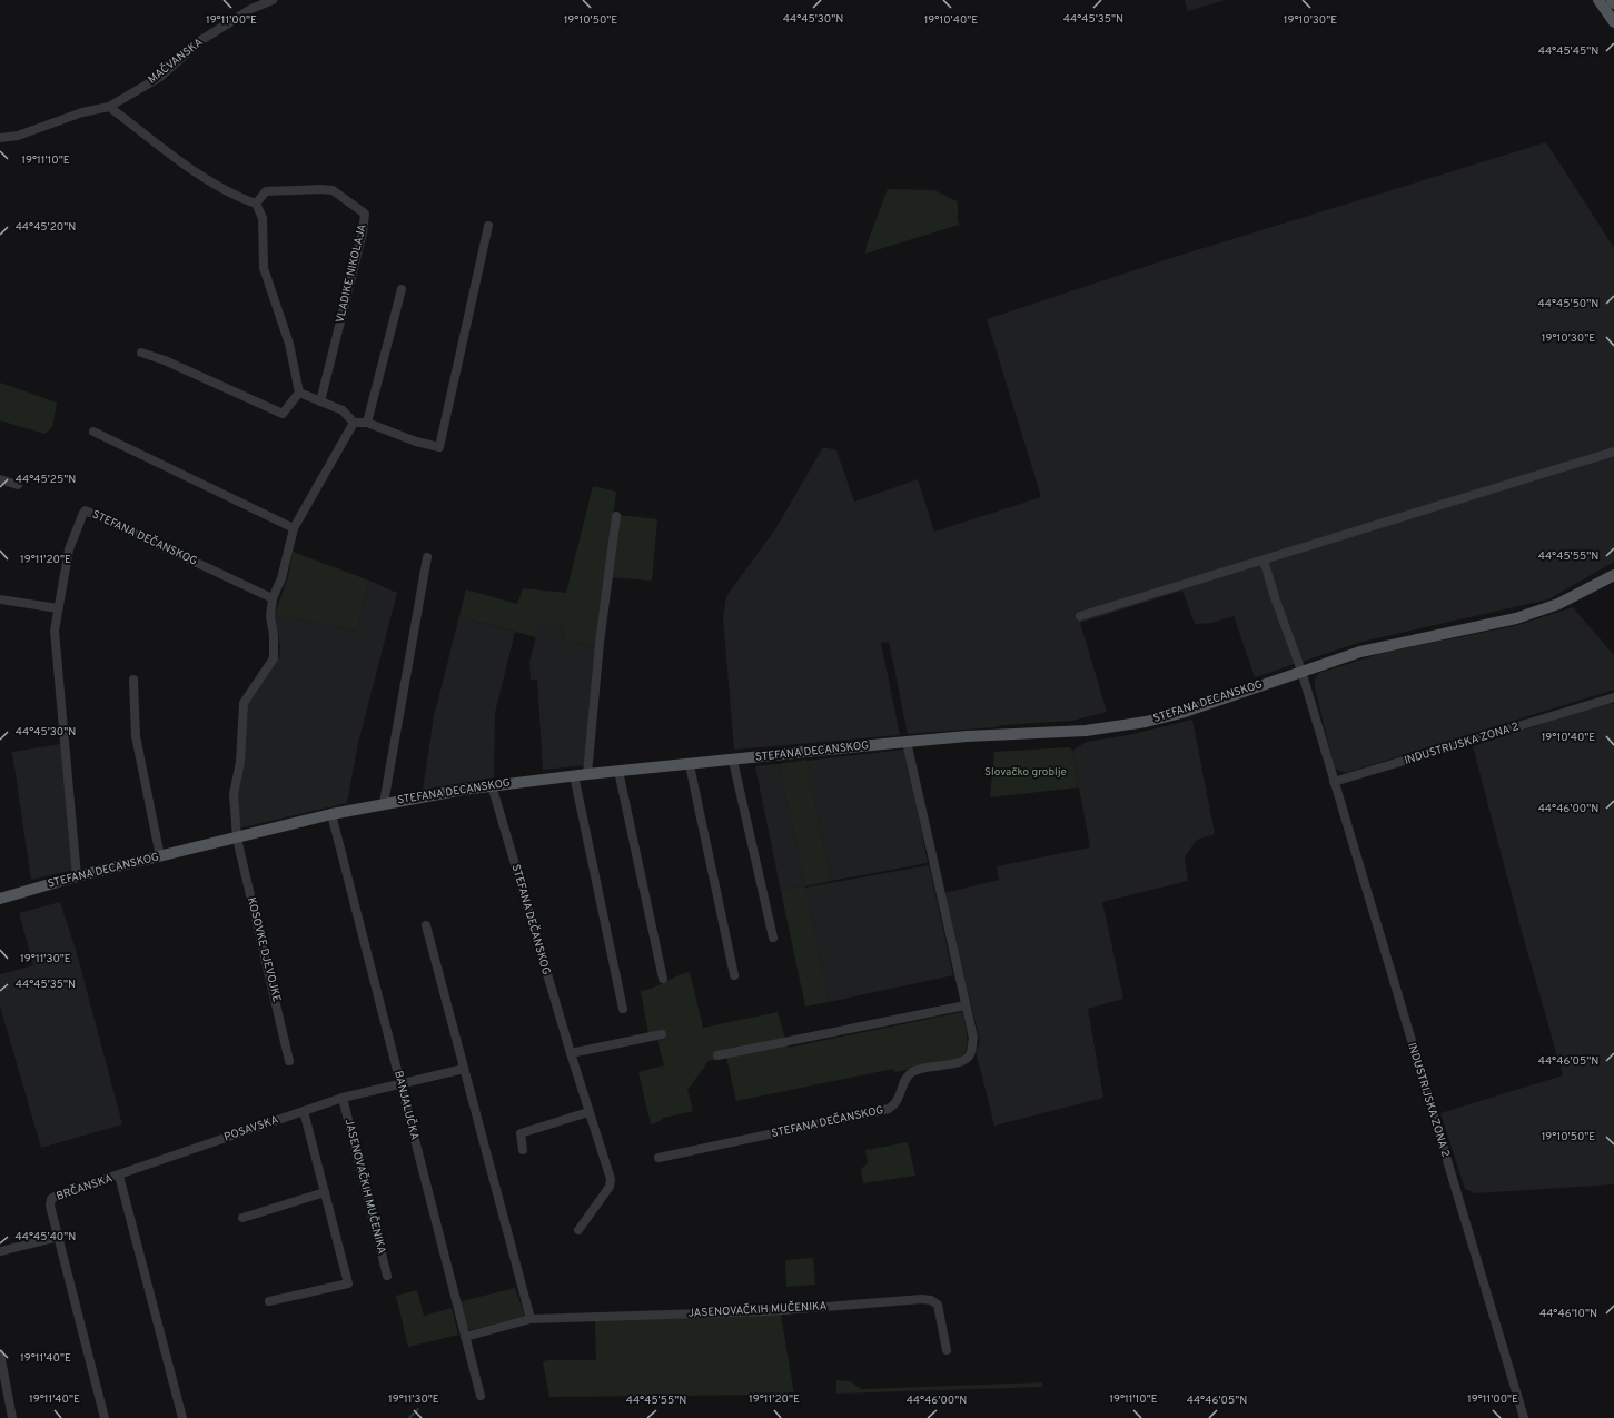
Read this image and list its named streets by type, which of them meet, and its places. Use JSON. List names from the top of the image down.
{
  "streets": {
    "main road": ["STEFANA DECANSKOG"],
    "street": [
      "MAČVANSKA",
      "VLADIKE NIKOLAJA",
      "STEFANA DEČANSKOG",
      "INDUSTRIJSKA ZONA 2",
      "KOSOVKE DJEVOJKE",
      "BANJALUČKA",
      "POSAVSKA",
      "JASENOVAČKIH MUČENIKA",
      "BRČANSKA"
    ]
  },
  "crossings": [
    ["STEFANA DEČANSKOG", "STEFANA DECANSKOG"],
    ["STEFANA DECANSKOG", "INDUSTRIJSKA ZONA 2"],
    ["STEFANA DECANSKOG", "KOSOVKE DJEVOJKE"],
    ["STEFANA DECANSKOG", "BANJALUČKA"],
    ["BANJALUČKA", "JASENOVAČKIH MUČENIKA"],
    ["POSAVSKA", "BRČANSKA"]
  ],
  "parks": ["Slovačko groblje"],
  "coordinates": [
    "44°45'30\"N",
    "44°45'35\"N",
    "19°11'00\"E",
    "19°10'50\"E",
    "19°10'40\"E",
    "19°10'30\"E",
    "44°45'45\"N",
    "19°11'10\"E",
    "44°45'20\"N",
    "44°45'50\"N",
    "44°45'25\"N",
    "44°45'55\"N",
    "19°11'20\"E",
    "44°46'00\"N",
    "19°11'30\"E",
    "44°46'05\"N",
    "44°45'40\"N",
    "44°46'10\"N",
    "19°11'40\"E"
  ]
}
